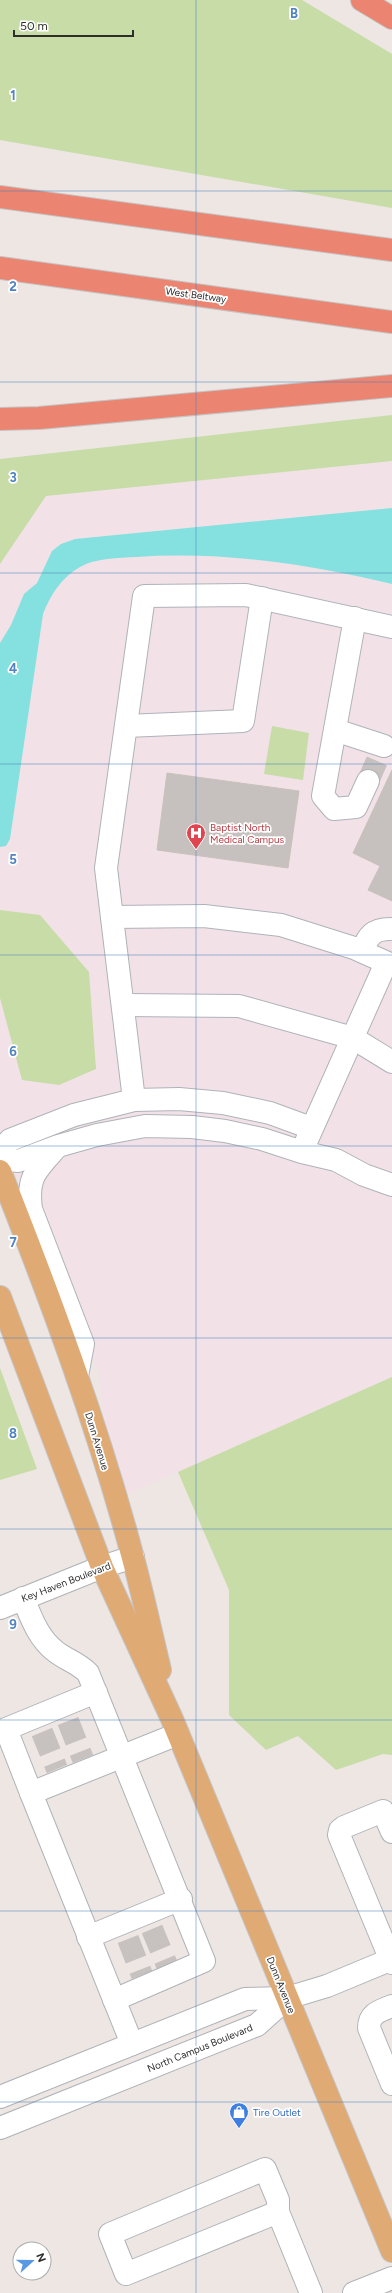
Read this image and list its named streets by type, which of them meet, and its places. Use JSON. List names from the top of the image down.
{
  "streets": {
    "highway": ["West Beltway"],
    "main road": ["Dunn Avenue"],
    "street": ["Key Haven Boulevard", "North Campus Boulevard"]
  },
  "crossings": [
    ["Dunn Avenue", "Key Haven Boulevard"],
    ["Dunn Avenue", "North Campus Boulevard"]
  ],
  "places": {
    "hospital": ["Baptist North Medical Campus"],
    "shop": ["Tire Outlet"]
  },
  "scale_bar": "50 m",
  "north": "right",
  "grid": {
    "columns": ["B"],
    "rows": [
      "1",
      "2",
      "3",
      "4",
      "5",
      "6",
      "7",
      "8",
      "9"
    ]
  }
}
